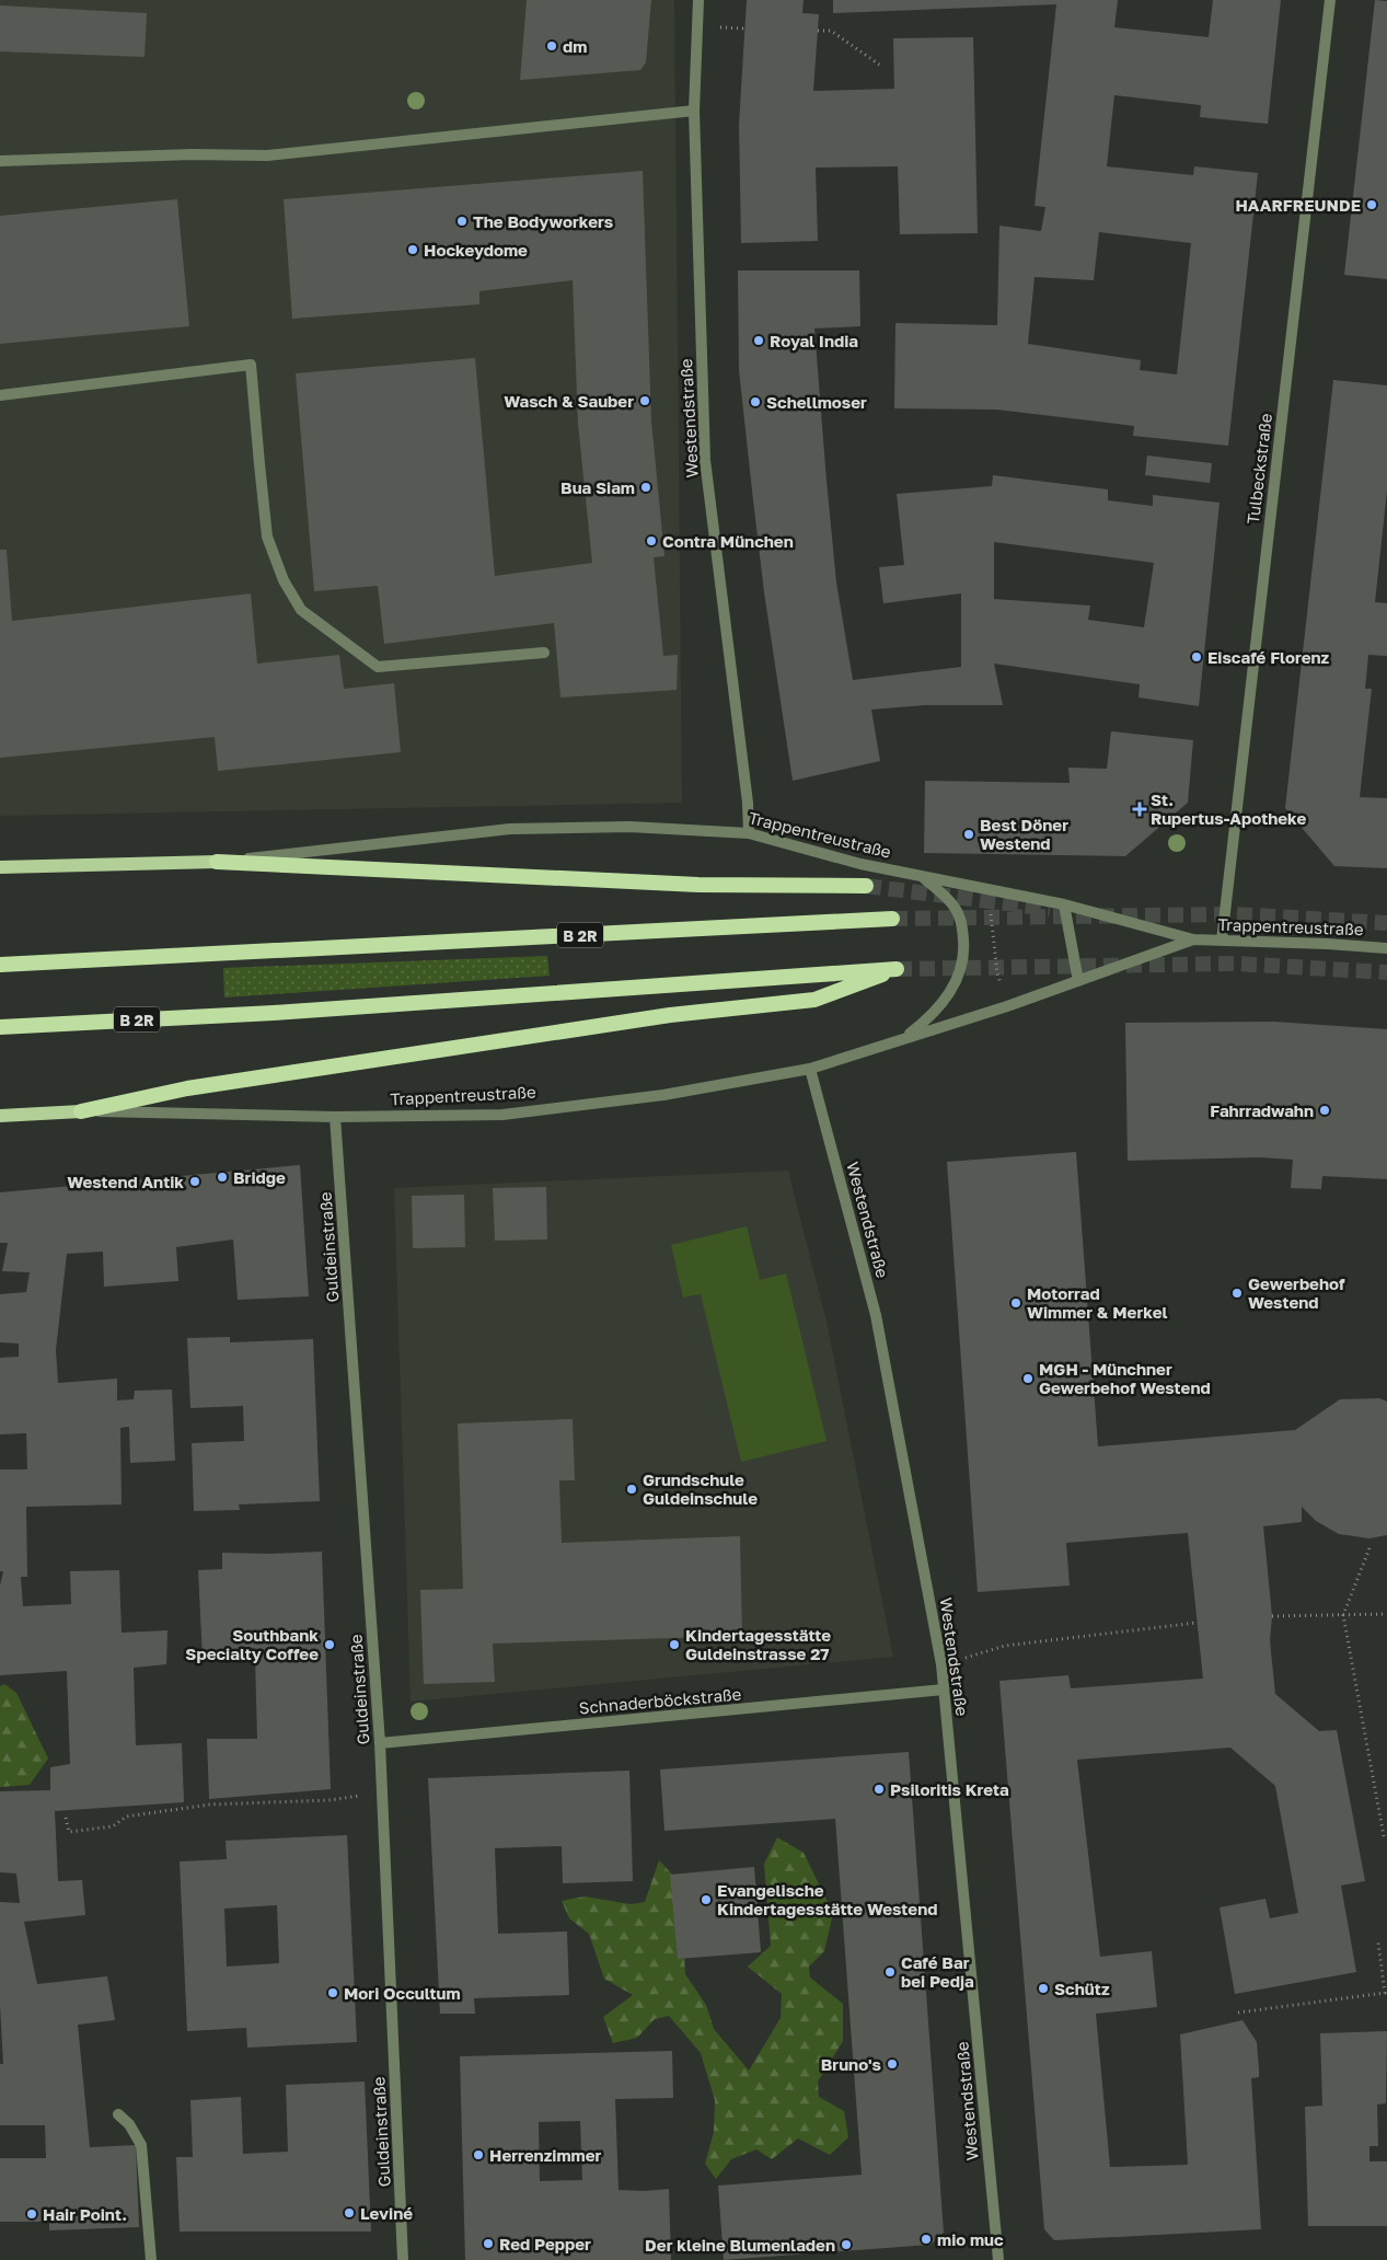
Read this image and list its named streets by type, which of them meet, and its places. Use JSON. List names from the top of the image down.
{
  "streets": {
    "highway": ["B 2R"],
    "street": [
      "Westendstraße",
      "Tulbeckstraße",
      "Trappentreustraße",
      "Guldeinstraße",
      "Schnaderböckstraße"
    ]
  },
  "crossings": [
    ["Westendstraße", "Trappentreustraße"],
    ["Westendstraße", "Schnaderböckstraße"],
    ["Tulbeckstraße", "Trappentreustraße"],
    ["Trappentreustraße", "B 2R"],
    ["Trappentreustraße", "Guldeinstraße"],
    ["Guldeinstraße", "Schnaderböckstraße"]
  ],
  "places": {
    "other": [
      "dm",
      "HAARFREUNDE",
      "The Bodyworkers",
      "Hockeydome",
      "Royal India",
      "Wasch & Sauber",
      "Schellmoser",
      "Bua Siam",
      "Contra München",
      "Eiscafé Florenz",
      "Best Döner Westend",
      "Fahrradwahn",
      "Bridge",
      "Westend Antik",
      "Gewerbehof Westend",
      "Motorrad Wimmer & Merkel",
      "MGH - Münchner Gewerbehof Westend",
      "Grundschule Guldeinschule",
      "Southbank Specialty Coffee",
      "Kindertagesstätte Guldeinstrasse 27",
      "Psiloritis Kreta",
      "Evangelische Kindertagesstätte Westend",
      "Café Bar bei Pedja",
      "Schütz",
      "Mori Occultum",
      "Bruno's",
      "Herrenzimmer",
      "Leviné",
      "Hair Point.",
      "mio muc",
      "Red Pepper",
      "Der kleine Blumenladen"
    ],
    "health": ["St. Rupertus-Apotheke"]
  }
}
